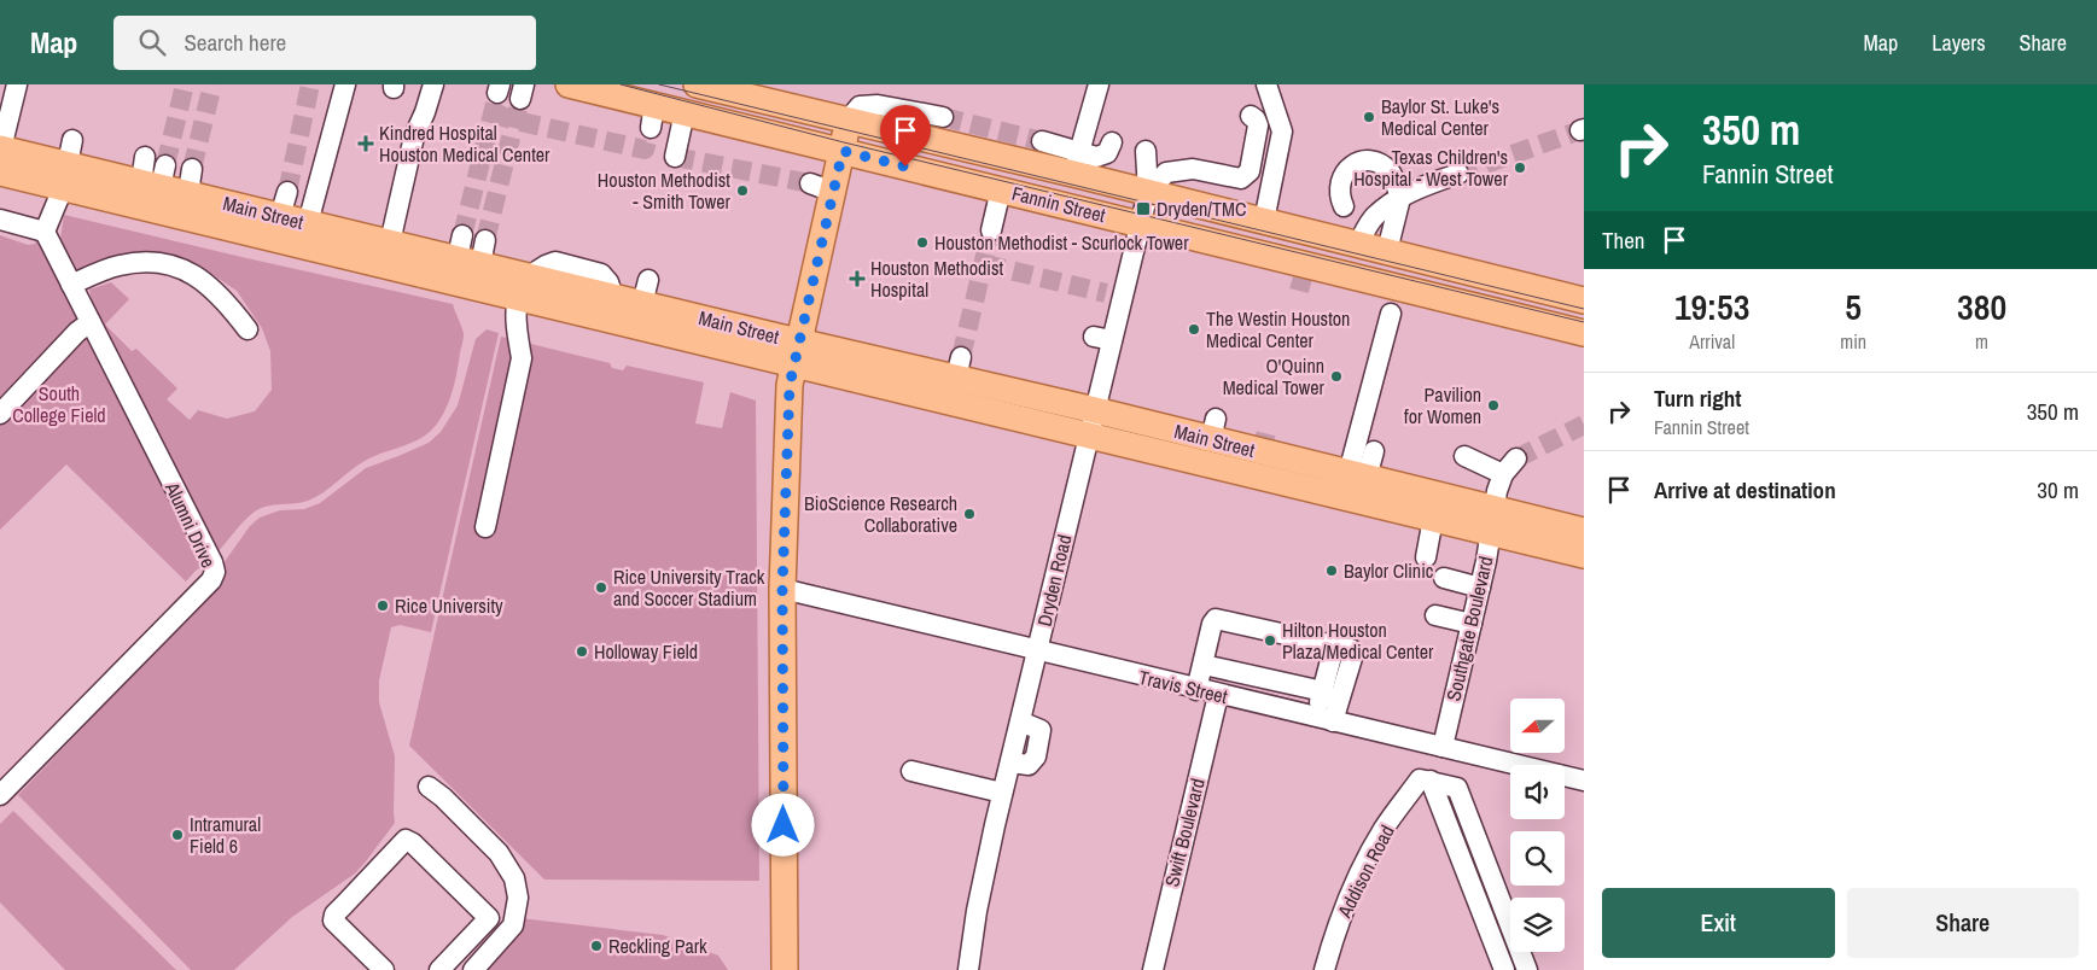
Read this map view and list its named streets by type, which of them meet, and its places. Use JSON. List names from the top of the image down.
{
  "streets": {
    "main road": ["Fannin Street", "Main Street"],
    "street": [
      "Alumni Drive",
      "Dryden Road",
      "Southgate Boulevard",
      "Travis Street",
      "Swift Boulevard",
      "Addison Road"
    ]
  },
  "crossings": [
    ["Fannin Street", "Dryden Road"],
    ["Main Street", "Dryden Road"],
    ["Main Street", "Southgate Boulevard"],
    ["Dryden Road", "Travis Street"],
    ["Southgate Boulevard", "Travis Street"],
    ["Travis Street", "Swift Boulevard"]
  ],
  "parks": ["South College Field"],
  "places": {
    "other": [
      "Baylor St. Luke's Medical Center",
      "Texas Children's Hospital - West Tower",
      "Houston Methodist - Smith Tower",
      "Houston Methodist - Scurlock Tower",
      "The Westin Houston Medical Center",
      "O'Quinn Medical Tower",
      "Pavilion for Women",
      "BioScience Research Collaborative",
      "Baylor Clinic",
      "Rice University Track and Soccer Stadium",
      "Rice University",
      "Hilton Houston Plaza/Medical Center",
      "Holloway Field",
      "Intramural Field 6",
      "Reckling Park"
    ],
    "health": ["Kindred Hospital Houston Medical Center", "Houston Methodist Hospital"],
    "transit": ["Dryden/TMC"]
  },
  "north": "left",
  "page": {
    "header": "Map",
    "search": "Search here",
    "nav": ["Map", "Layers", "Share"],
    "turn": ["350 m", "Fannin Street"],
    "then": "Then",
    "eta": [
      "19:53",
      "Arrival",
      "5",
      "min",
      "380",
      "m"
    ],
    "list": [
      {
        "name": "Turn right",
        "note": "Fannin Street",
        "value": "350 m"
      },
      {
        "name": "Arrive at destination",
        "value": "30 m"
      }
    ],
    "buttons": ["Exit", "Share"]
  }
}
